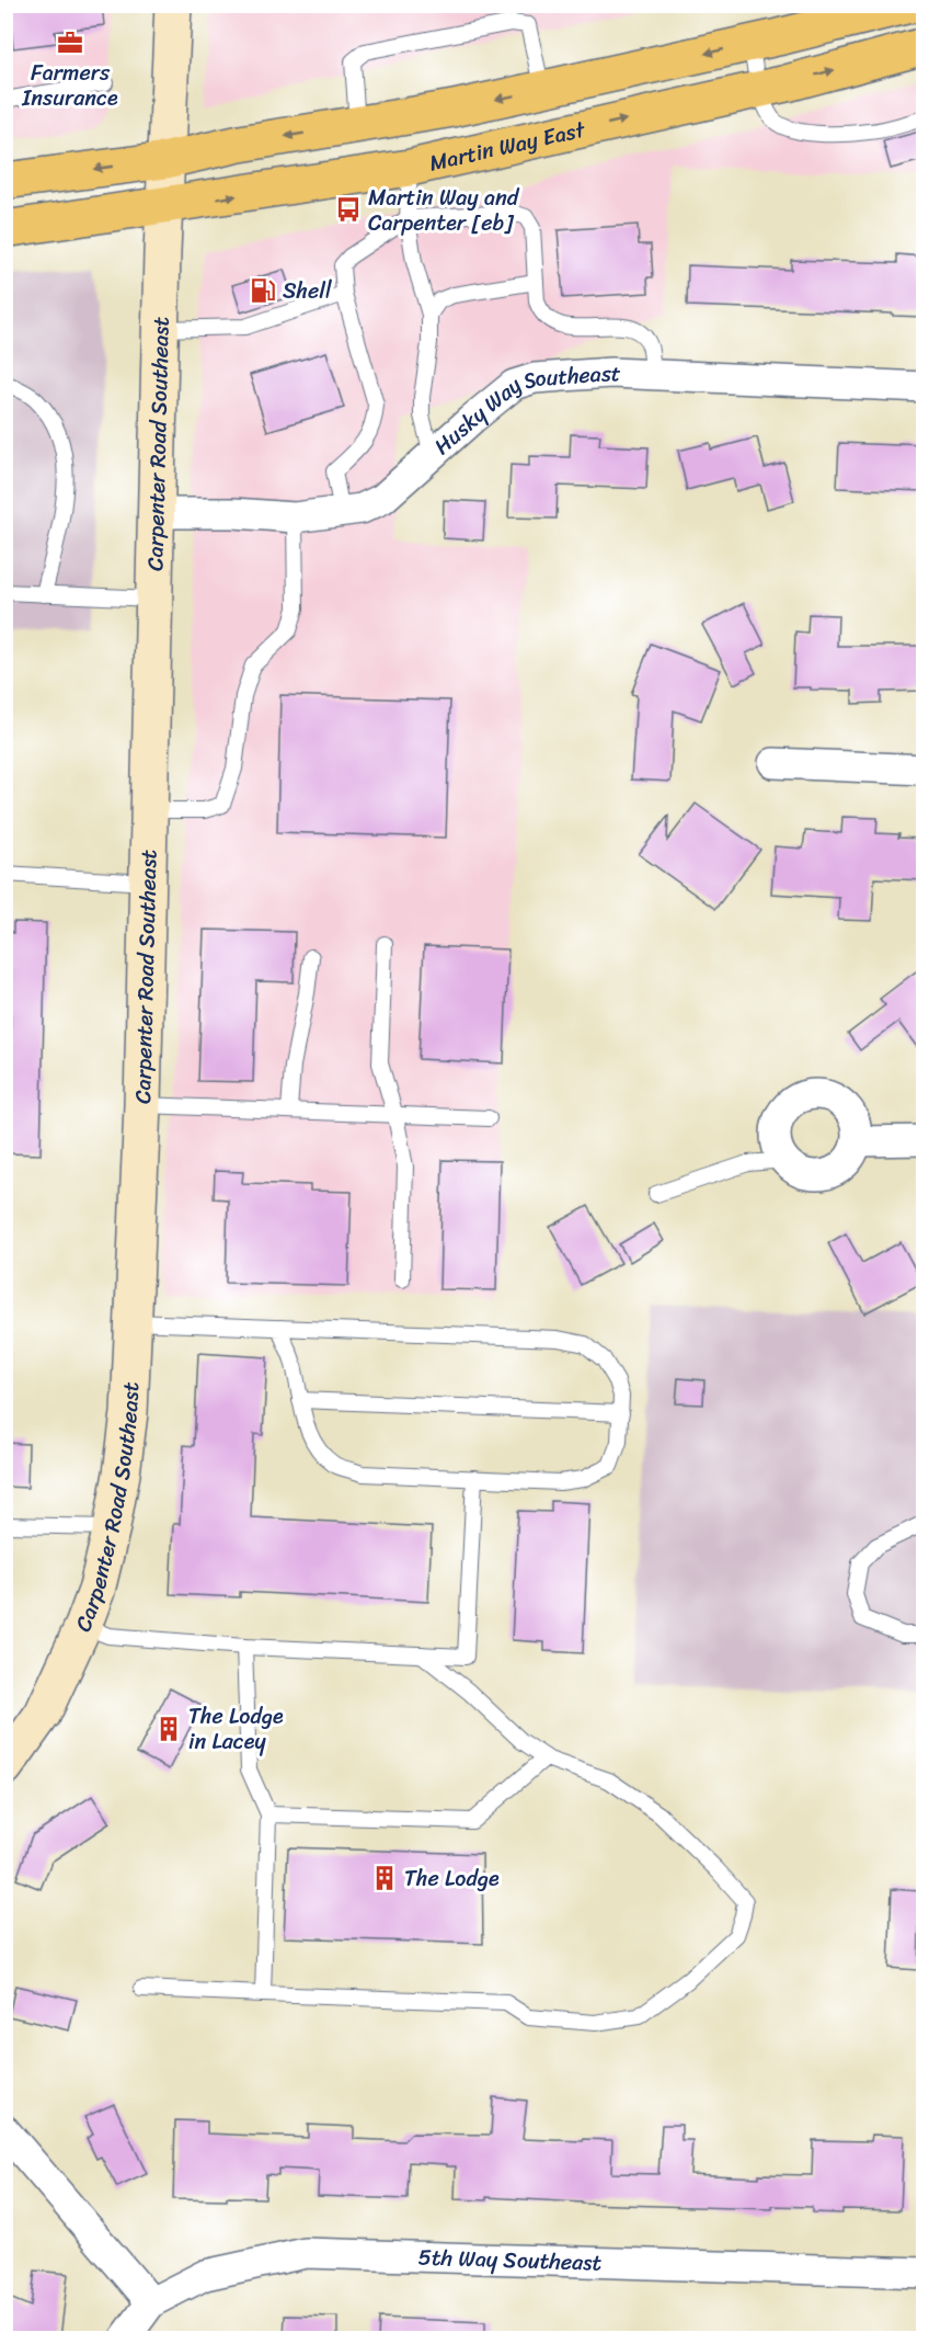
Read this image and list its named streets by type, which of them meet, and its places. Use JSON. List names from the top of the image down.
{
  "streets": {
    "main road": ["Martin Way East", "Carpenter Road Southeast"],
    "street": ["Husky Way Southeast", "5th Way Southeast"]
  },
  "crossings": [
    ["Martin Way East", "Carpenter Road Southeast"],
    ["Husky Way Southeast", "Carpenter Road Southeast"]
  ],
  "places": {
    "office": ["Farmers Insurance"],
    "bus stop": ["Martin Way and Carpenter [eb]"],
    "fuel station": ["Shell"],
    "building": ["The Lodge in Lacey", "The Lodge"]
  }
}
